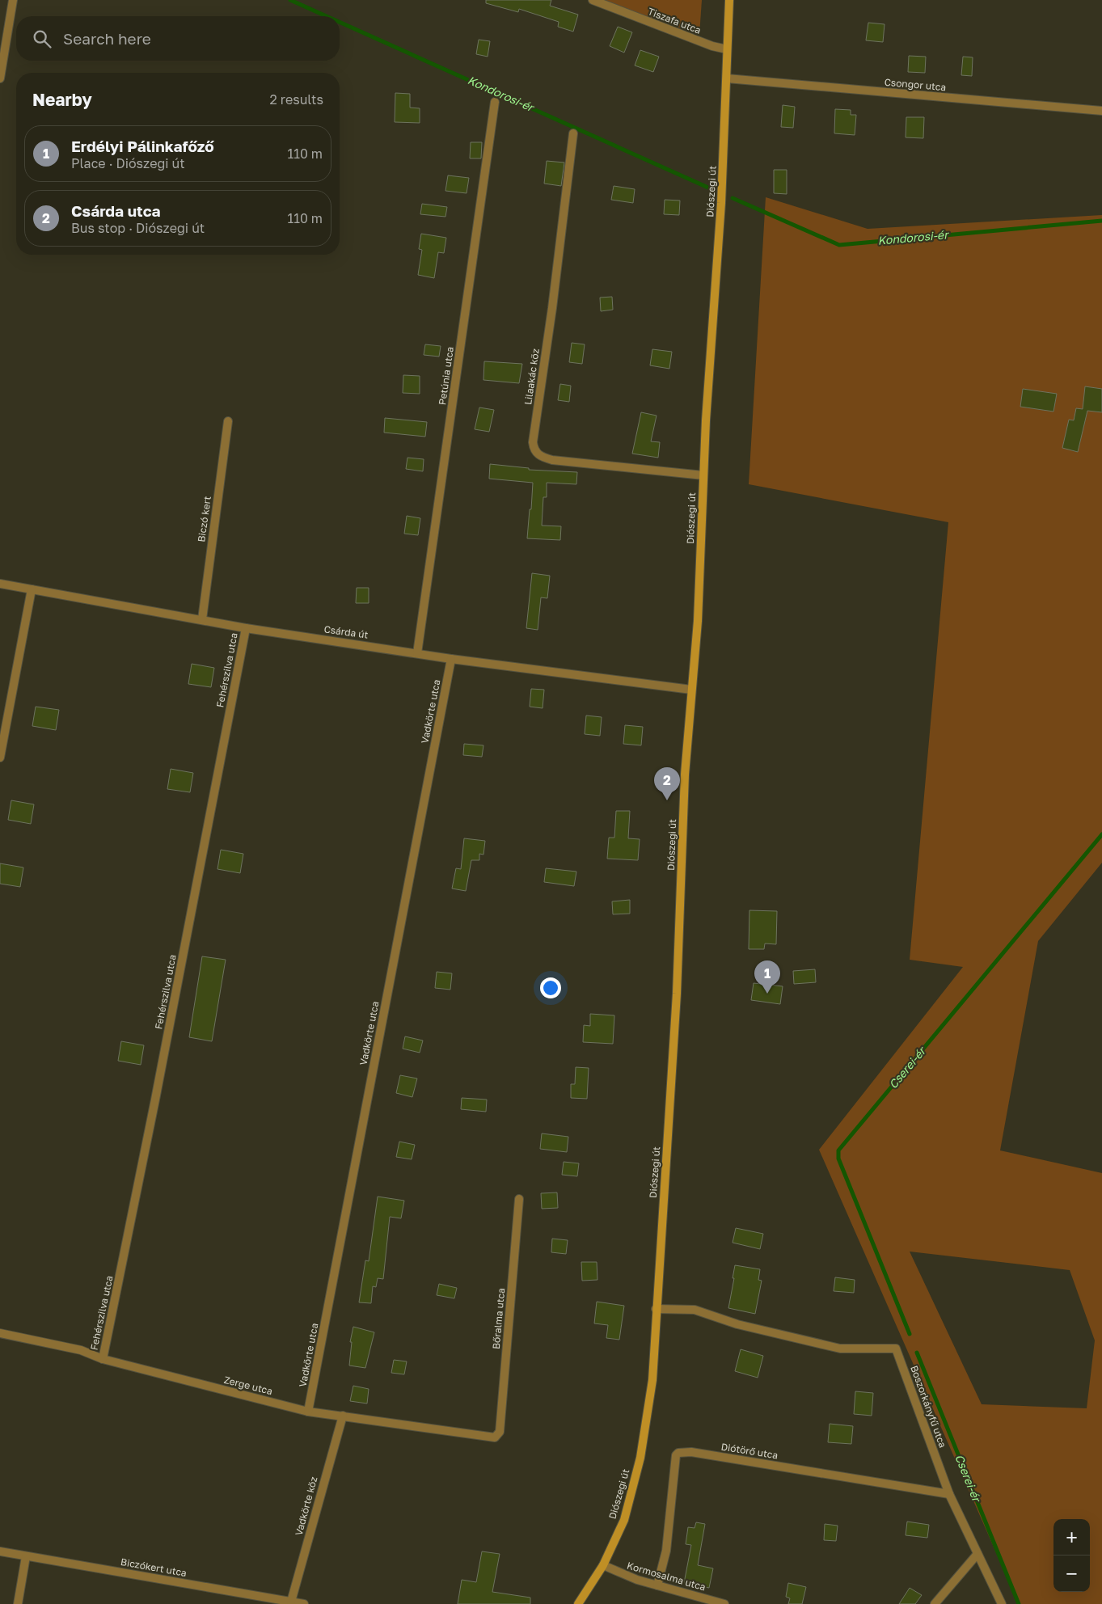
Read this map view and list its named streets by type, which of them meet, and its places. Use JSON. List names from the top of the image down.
{
  "streets": {
    "main road": ["Diószegi út"],
    "street": [
      "Tiszafa utca",
      "Csongor utca",
      "Petúnia utca",
      "Lilaakác köz",
      "Biczó kert",
      "Csárda út",
      "Fehérszilva utca",
      "Vadkörte utca",
      "Bőralma utca",
      "Zerge utca",
      "Boszorkányfű utca",
      "Diótörő utca",
      "Vadkörte köz",
      "Biczókert utca",
      "Kormosalma utca"
    ]
  },
  "crossings": [
    ["Tiszafa utca", "Diószegi út"],
    ["Csongor utca", "Diószegi út"],
    ["Diószegi út", "Lilaakác köz"],
    ["Diószegi út", "Csárda út"],
    ["Diószegi út", "Boszorkányfű utca"],
    ["Diószegi út", "Kormosalma utca"],
    ["Petúnia utca", "Csárda út"],
    ["Biczó kert", "Csárda út"],
    ["Csárda út", "Fehérszilva utca"],
    ["Csárda út", "Vadkörte utca"],
    ["Fehérszilva utca", "Zerge utca"],
    ["Vadkörte utca", "Zerge utca"],
    ["Bőralma utca", "Zerge utca"],
    ["Zerge utca", "Vadkörte köz"],
    ["Boszorkányfű utca", "Diótörő utca"],
    ["Diótörő utca", "Kormosalma utca"],
    ["Vadkörte köz", "Biczókert utca"]
  ],
  "water": ["Kondorosi-ér", "Cserei-ér"],
  "page": {
    "search": "Search here",
    "heading": ["Nearby", "2 results"],
    "list": [
      {
        "mark": "1",
        "name": "Erdélyi Pálinkafőző",
        "note": "Place · Diószegi út",
        "value": "110 m"
      },
      {
        "mark": "2",
        "name": "Csárda utca",
        "note": "Bus stop · Diószegi út",
        "value": "110 m"
      }
    ],
    "pins": ["2", "1"],
    "map_buttons": ["+", "−"]
  }
}
